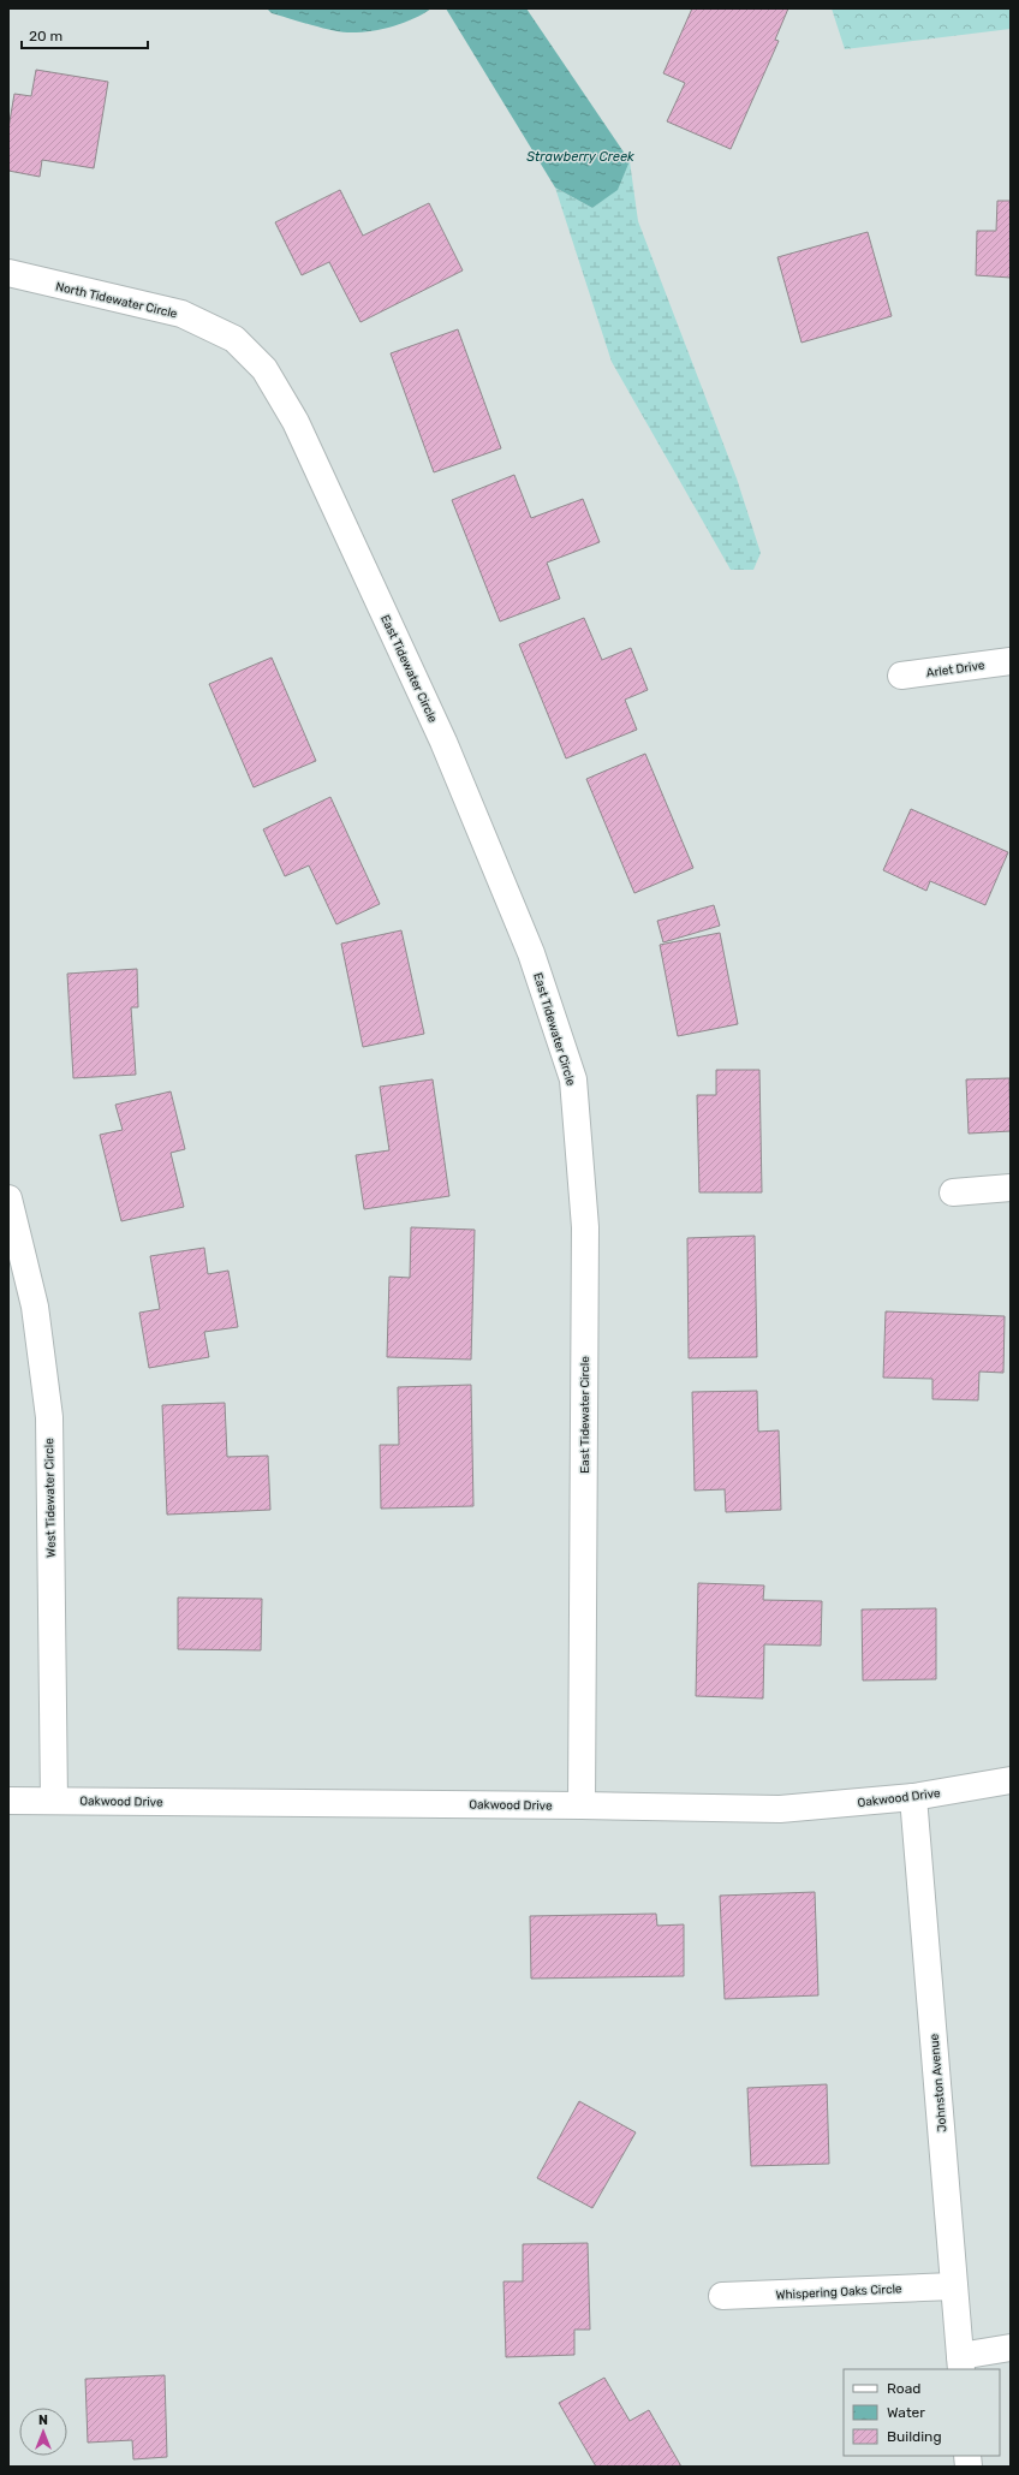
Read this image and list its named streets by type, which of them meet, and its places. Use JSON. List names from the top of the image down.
{
  "streets": {
    "street": [
      "North Tidewater Circle",
      "East Tidewater Circle",
      "Arlet Drive",
      "West Tidewater Circle",
      "Oakwood Drive",
      "Johnston Avenue",
      "Whispering Oaks Circle"
    ]
  },
  "crossings": [
    ["North Tidewater Circle", "East Tidewater Circle"],
    ["East Tidewater Circle", "Oakwood Drive"],
    ["West Tidewater Circle", "Oakwood Drive"],
    ["Oakwood Drive", "Johnston Avenue"],
    ["Johnston Avenue", "Whispering Oaks Circle"]
  ],
  "water": ["Strawberry Creek"],
  "legend": ["Road", "Water", "Building"],
  "scale_bar": "20 m",
  "north": "top"
}
